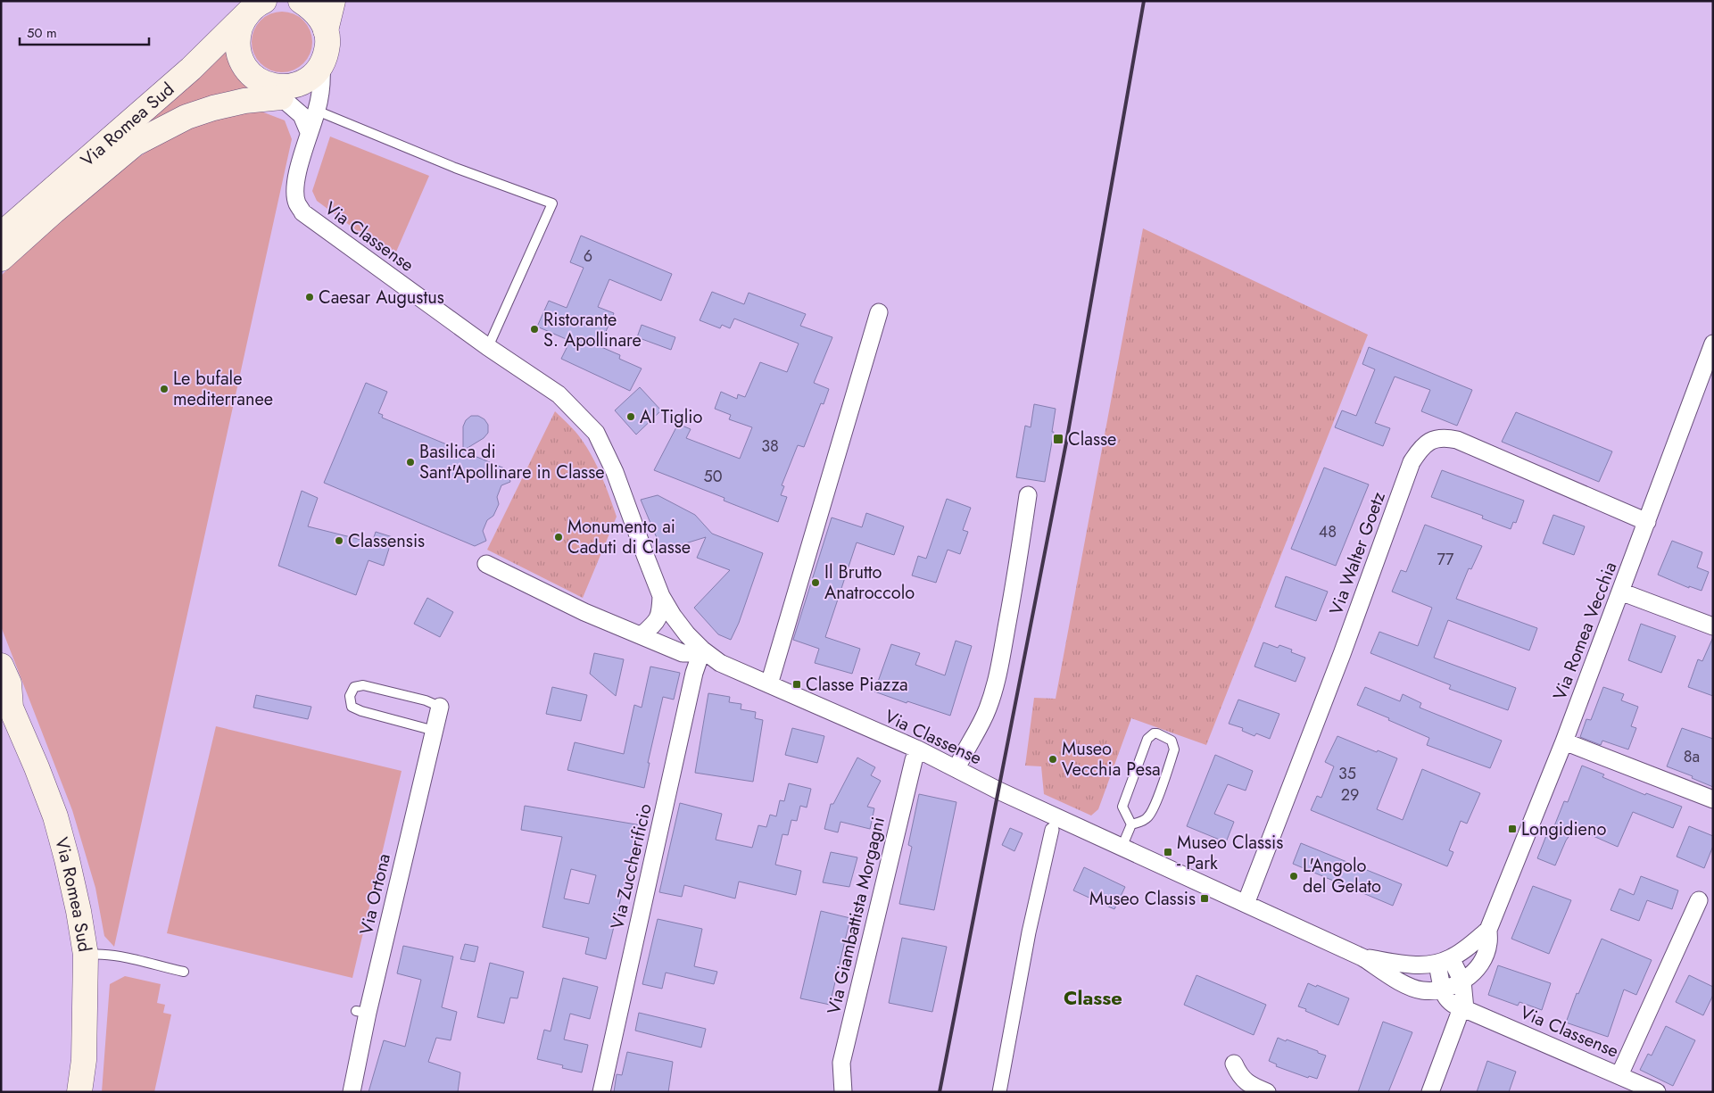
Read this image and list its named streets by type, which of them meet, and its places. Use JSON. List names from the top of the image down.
{
  "streets": {
    "main road": ["Via Romea Sud"],
    "street": [
      "Via Classense",
      "Via Walter Goetz",
      "Via Romea Vecchia",
      "Via Zuccherificio",
      "Via Ortona",
      "Via Giambattista Morgagni"
    ]
  },
  "crossings": [
    ["Via Classense", "Via Walter Goetz"],
    ["Via Classense", "Via Romea Vecchia"],
    ["Via Classense", "Via Zuccherificio"],
    ["Via Classense", "Via Giambattista Morgagni"],
    ["Via Walter Goetz", "Via Romea Vecchia"]
  ],
  "districts": ["Classe"],
  "places": {
    "other": [
      "Caesar Augustus",
      "Ristorante S. Apollinare",
      "Le bufale mediterranee",
      "Al Tiglio",
      "Basilica di Sant'Apollinare in Classe",
      "Monumento ai Caduti di Classe",
      "Classensis",
      "Il Brutto Anatroccolo",
      "Museo Vecchia Pesa",
      "L'Angolo del Gelato"
    ],
    "transit": [
      "Classe",
      "Classe Piazza",
      "Longidieno",
      "Museo Classis - Park",
      "Museo Classis"
    ]
  },
  "house_numbers": [
    "6",
    "38",
    "50",
    "48",
    "77",
    "8a",
    "35",
    "29"
  ],
  "scale_bar": "50 m"
}
